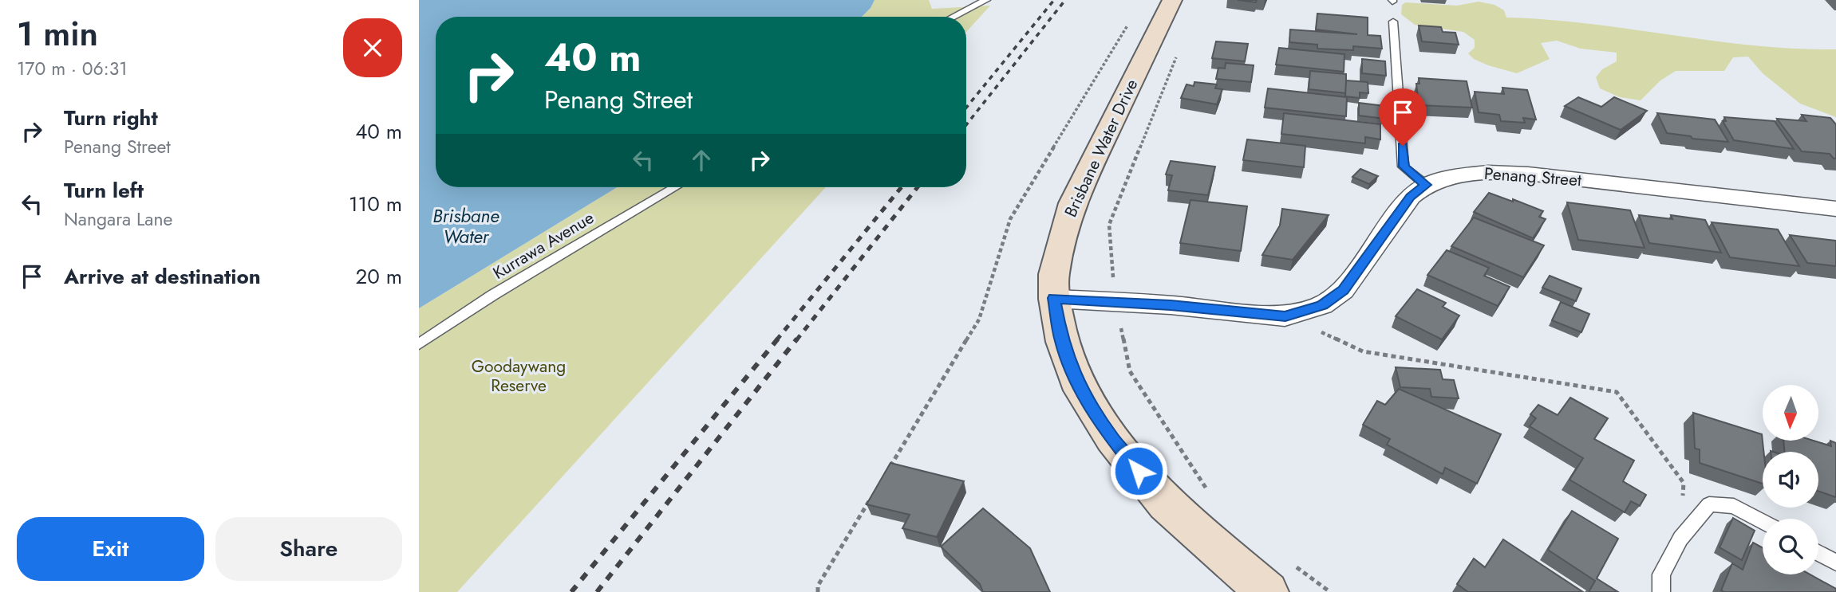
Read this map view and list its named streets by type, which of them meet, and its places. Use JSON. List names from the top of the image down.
{
  "streets": {
    "main road": ["Brisbane Water Drive"],
    "street": ["Penang Street"],
    "lane": ["Kurrawa Avenue"]
  },
  "crossings": [
    ["Brisbane Water Drive", "Penang Street"]
  ],
  "water": ["Brisbane Water"],
  "parks": ["Goodaywang Reserve"],
  "north": "bottom",
  "page": {
    "heading": ["1 min", "170 m · 06:31"],
    "turn": ["40 m", "Penang Street"],
    "list": [
      {
        "name": "Turn right",
        "note": "Penang Street",
        "value": "40 m"
      },
      {
        "name": "Turn left",
        "note": "Nangara Lane",
        "value": "110 m"
      },
      {
        "name": "Arrive at destination",
        "value": "20 m"
      }
    ],
    "buttons": ["Exit", "Share"]
  }
}
